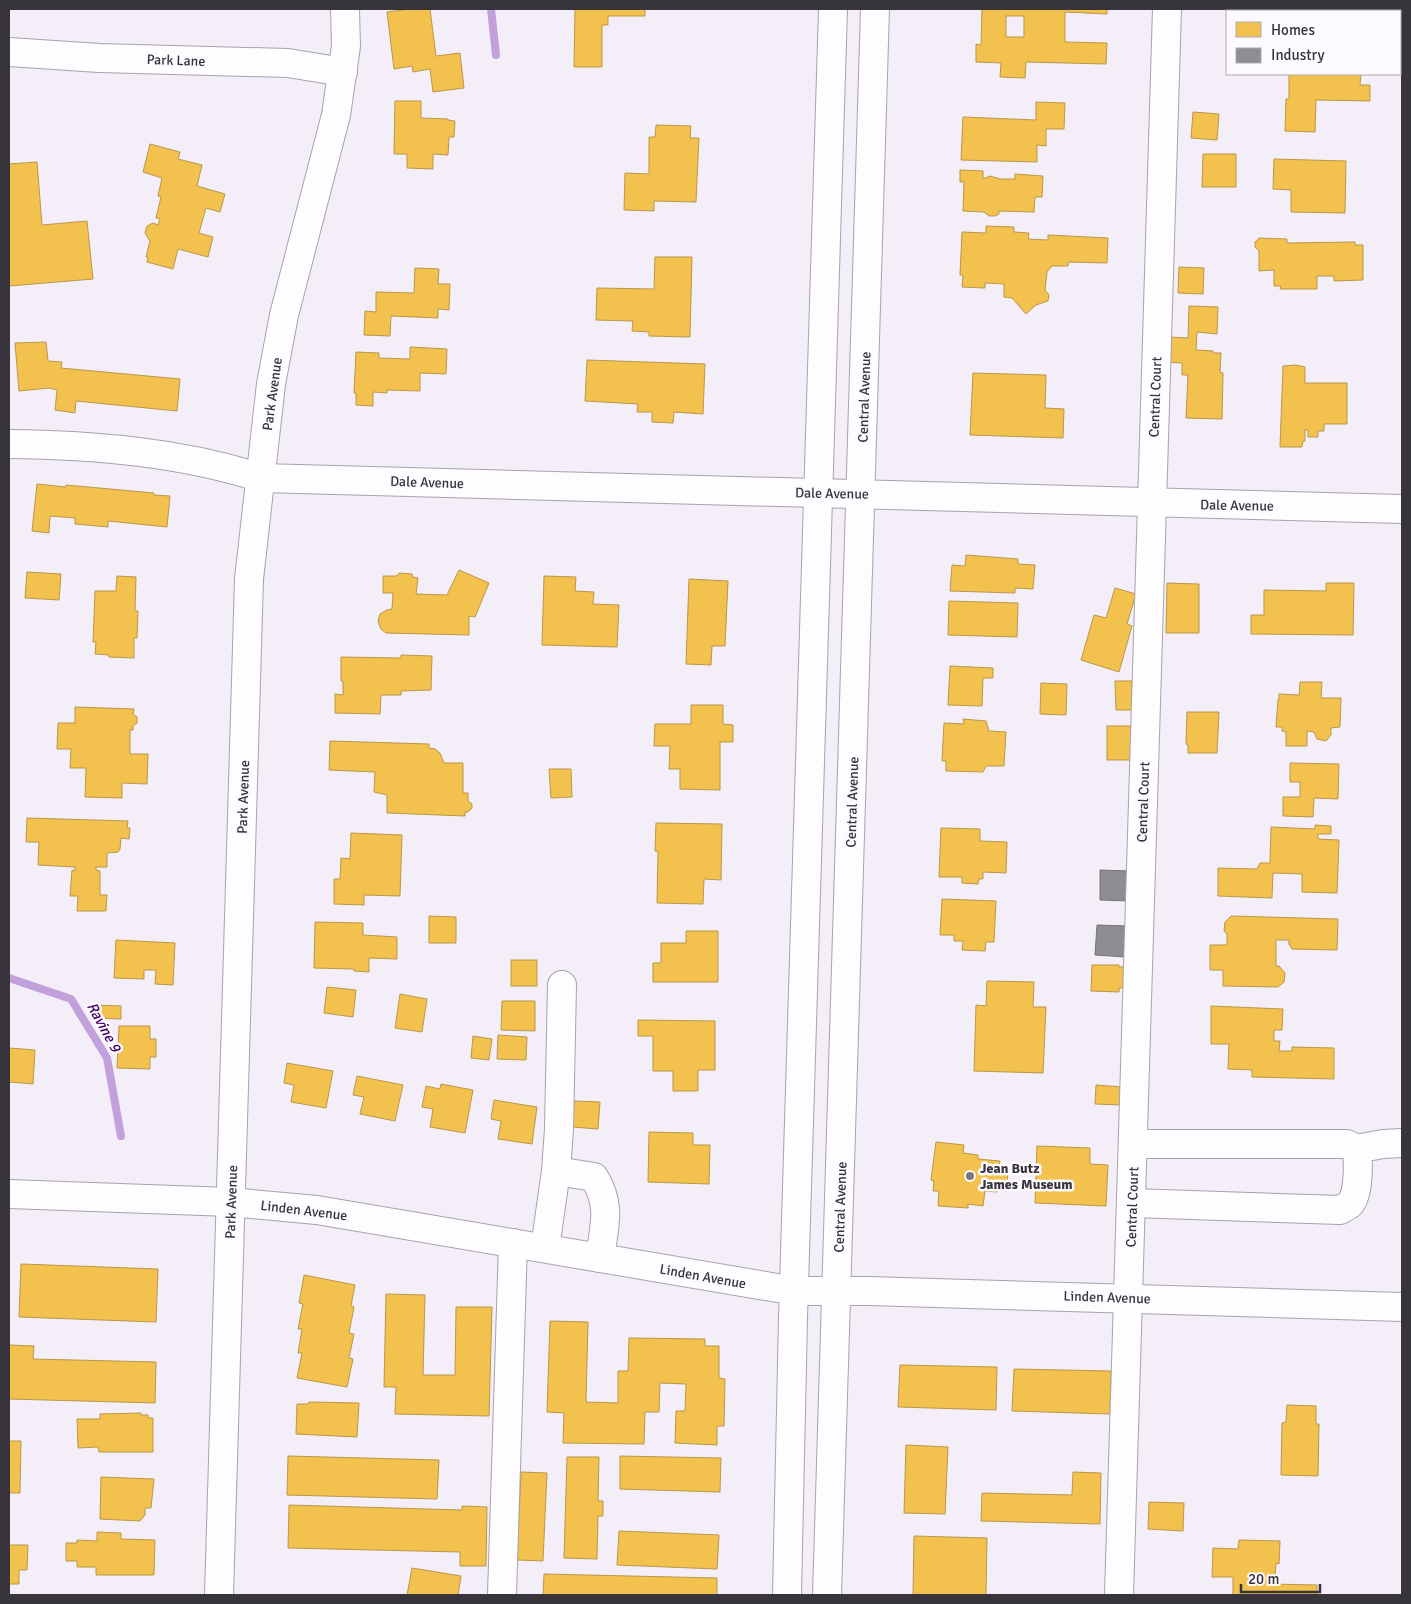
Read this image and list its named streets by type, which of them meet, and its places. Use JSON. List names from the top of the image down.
{
  "streets": {
    "street": [
      "Park Lane",
      "Park Avenue",
      "Central Avenue",
      "Central Court",
      "Dale Avenue",
      "Linden Avenue"
    ]
  },
  "crossings": [
    ["Park Lane", "Park Avenue"],
    ["Park Avenue", "Dale Avenue"],
    ["Park Avenue", "Linden Avenue"],
    ["Central Avenue", "Dale Avenue"],
    ["Central Avenue", "Linden Avenue"],
    ["Central Court", "Dale Avenue"],
    ["Central Court", "Linden Avenue"]
  ],
  "water": ["Ravine 9"],
  "places": ["Jean Butz James Museum"],
  "legend": ["Homes", "Industry"],
  "scale_bar": "20 m"
}
